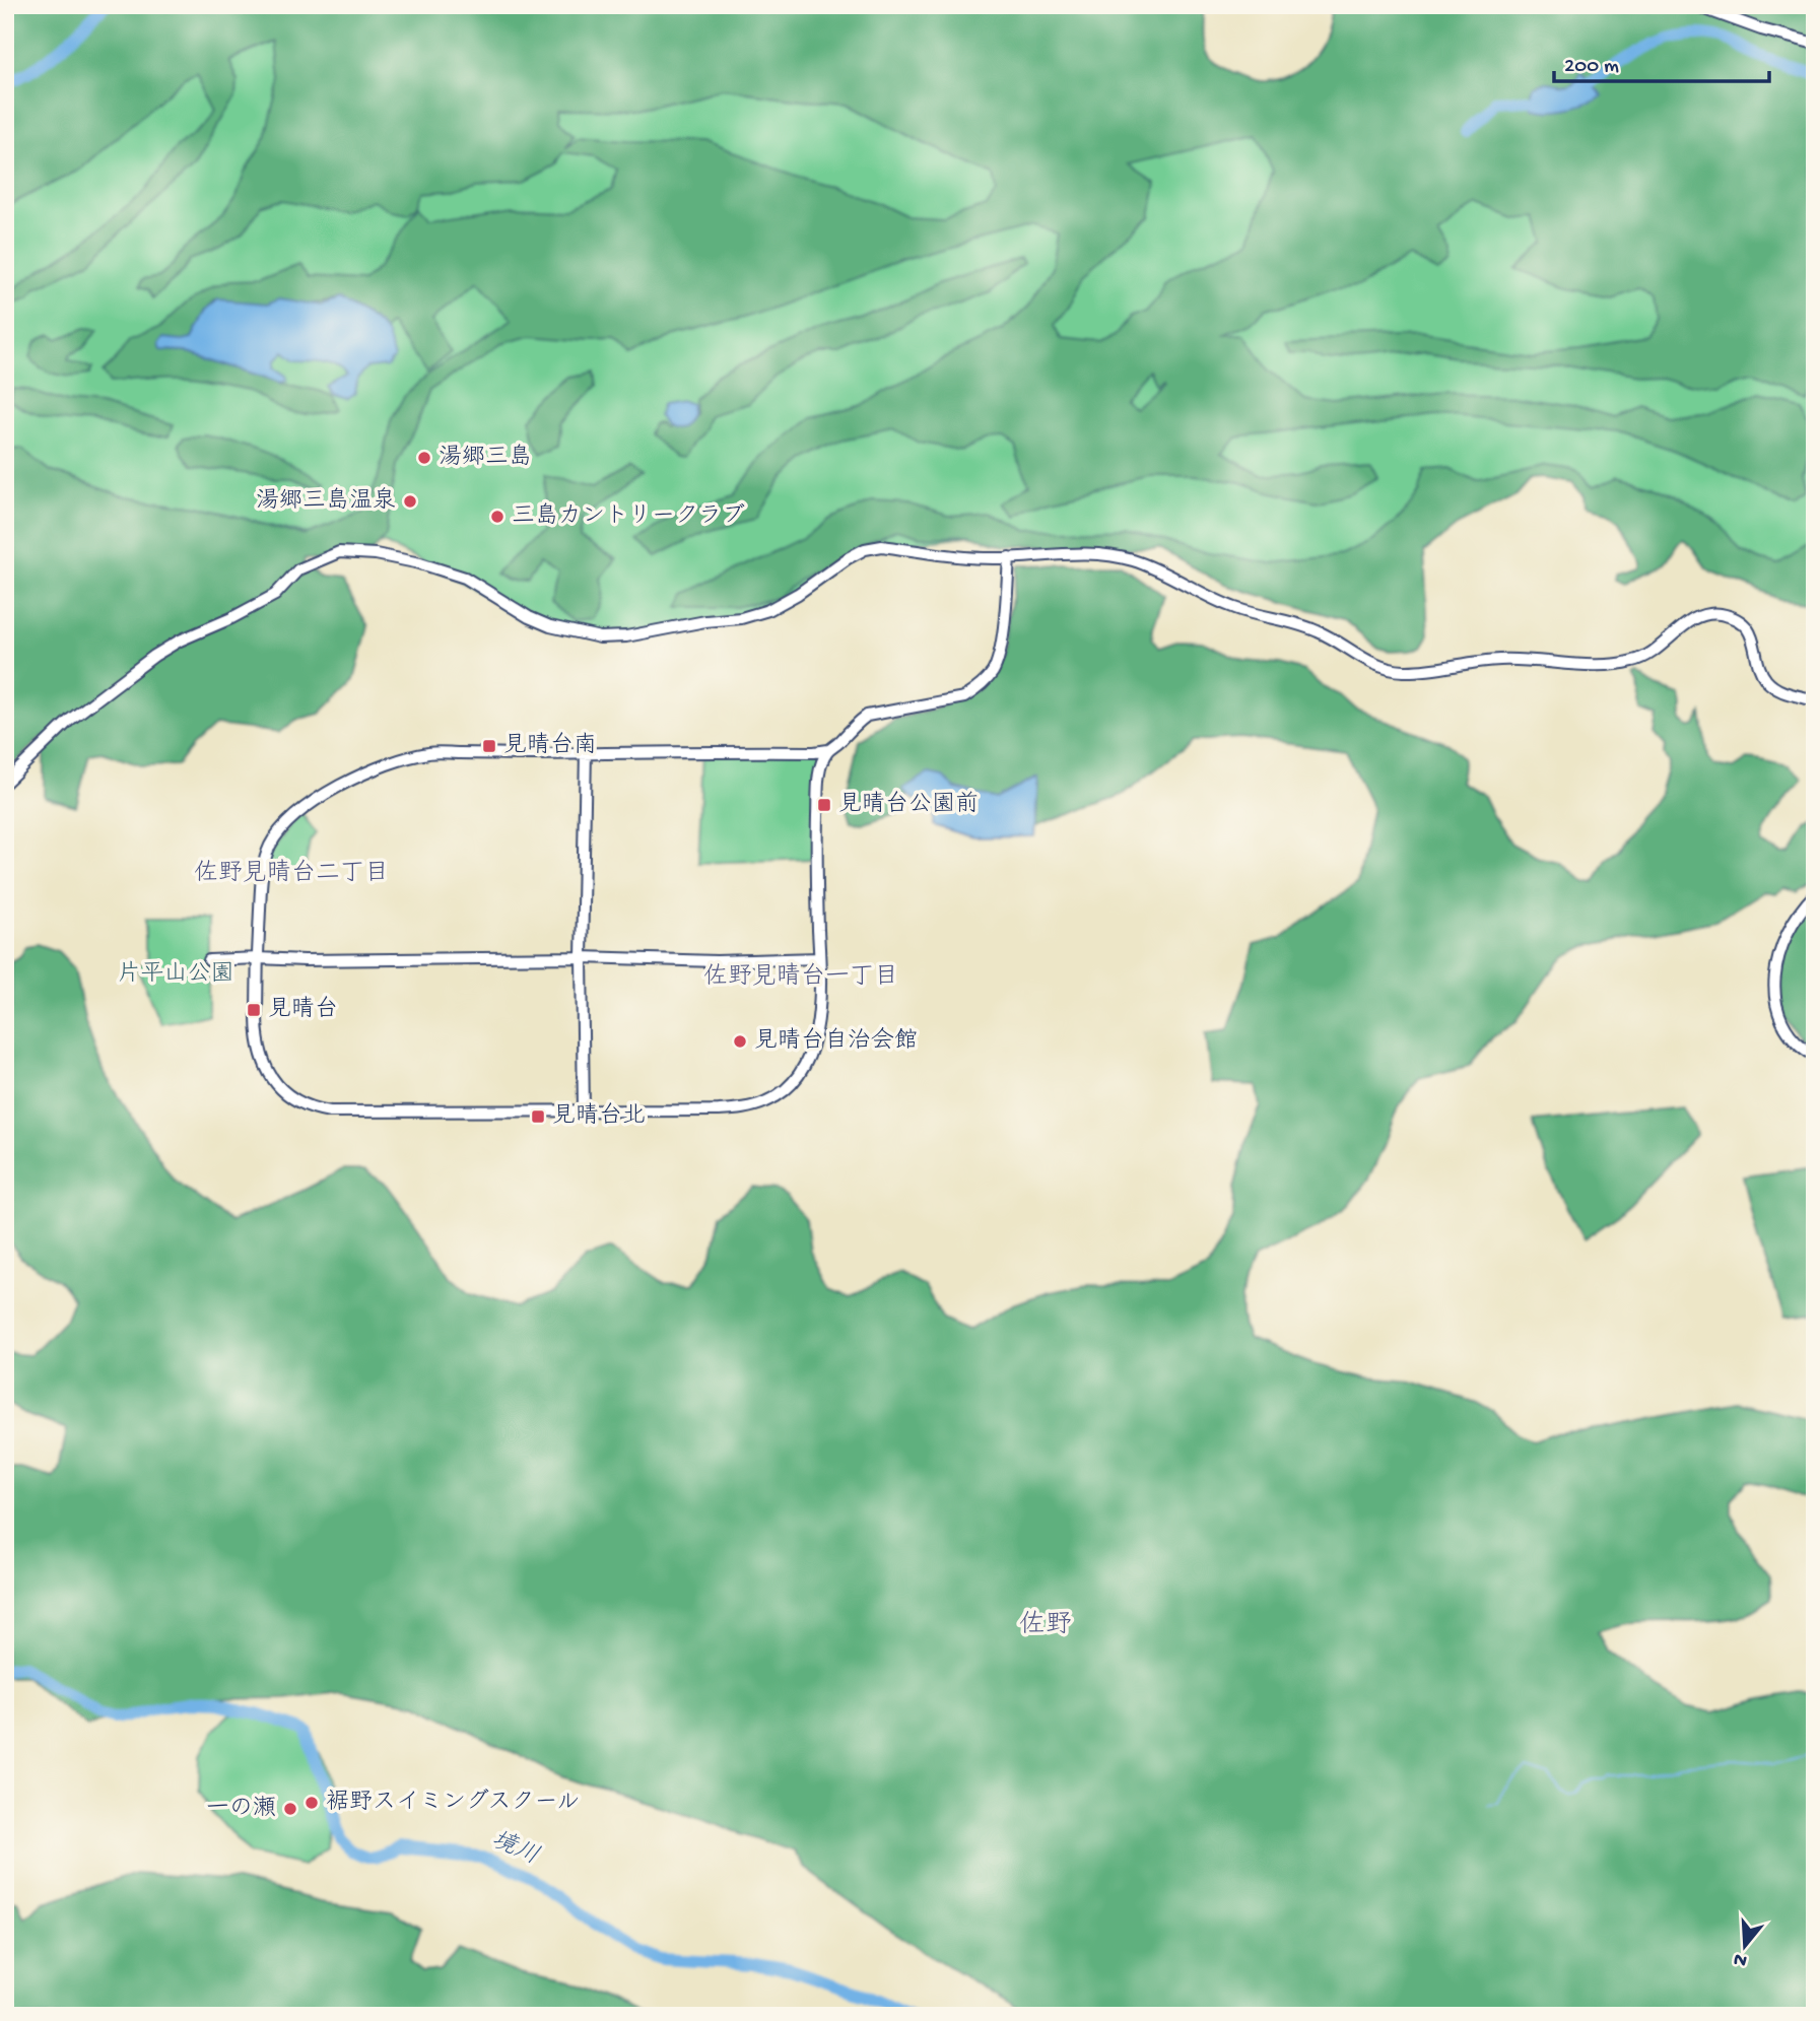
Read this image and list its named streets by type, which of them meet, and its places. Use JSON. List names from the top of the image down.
{
  "districts": ["佐野見晴台二丁目", "佐野見晴台一丁目", "佐野"],
  "water": ["境川"],
  "parks": ["片平山公園"],
  "places": {
    "other": [
      "湯郷三島",
      "湯郷三島温泉",
      "三島カントリークラブ",
      "見晴台自治会館",
      "裾野スイミングスクール",
      "一の瀬"
    ],
    "transit": [
      "見晴台南",
      "見晴台公園前",
      "見晴台",
      "見晴台北"
    ]
  },
  "scale_bar": "200 m",
  "north": "bottom"
}
